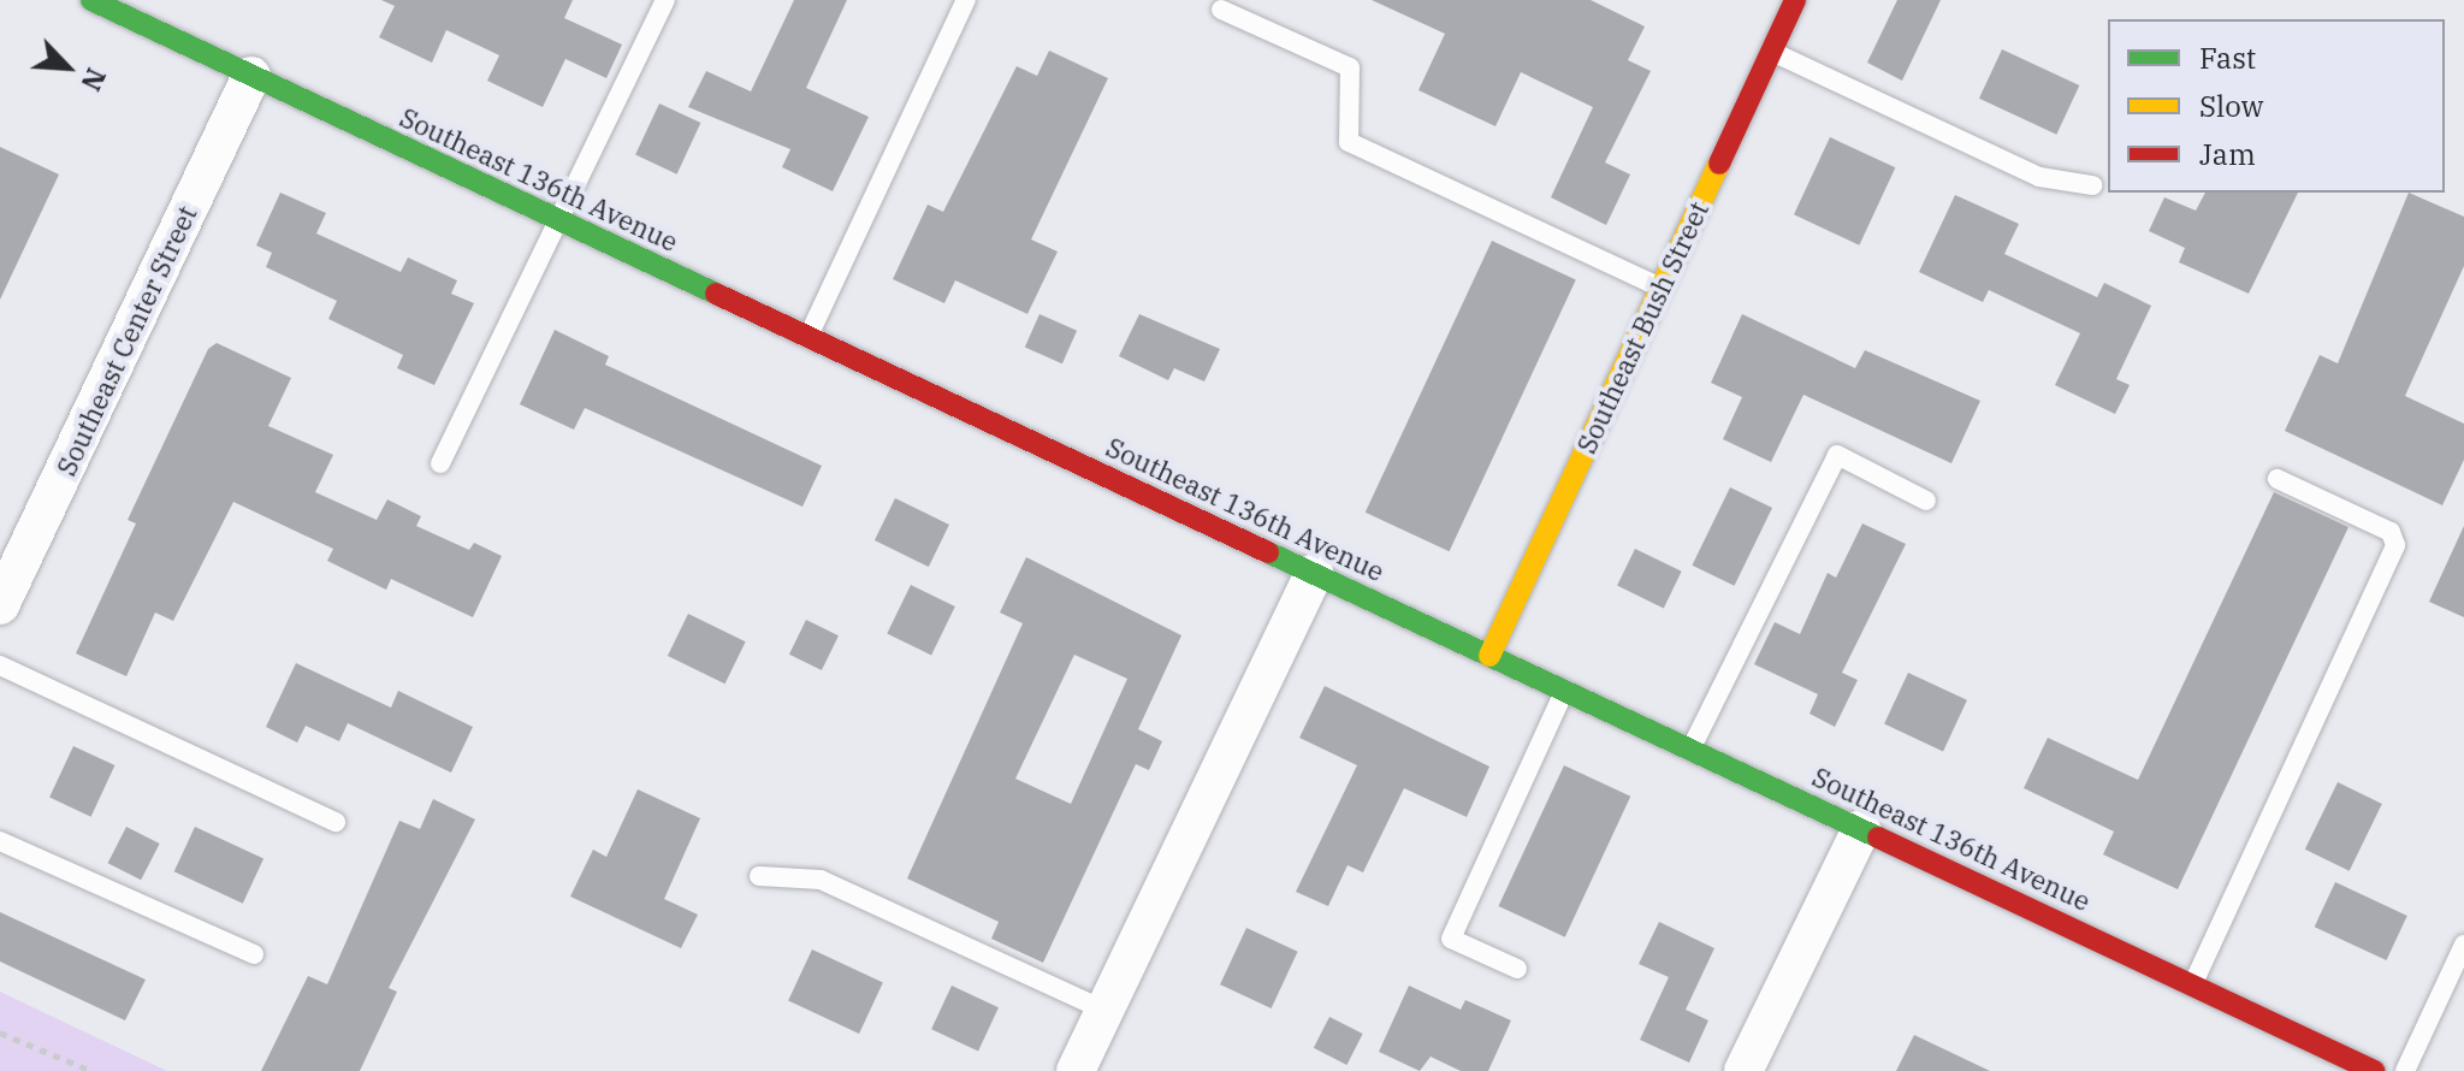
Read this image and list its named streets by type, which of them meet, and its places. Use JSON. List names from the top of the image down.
{
  "streets": {
    "street": ["Southeast 136th Avenue", "Southeast Bush Street", "Southeast Center Street"]
  },
  "crossings": [
    ["Southeast 136th Avenue", "Southeast Bush Street"],
    ["Southeast 136th Avenue", "Southeast Center Street"]
  ],
  "legend": ["Fast", "Slow", "Jam"],
  "north": "bottom right"
}
